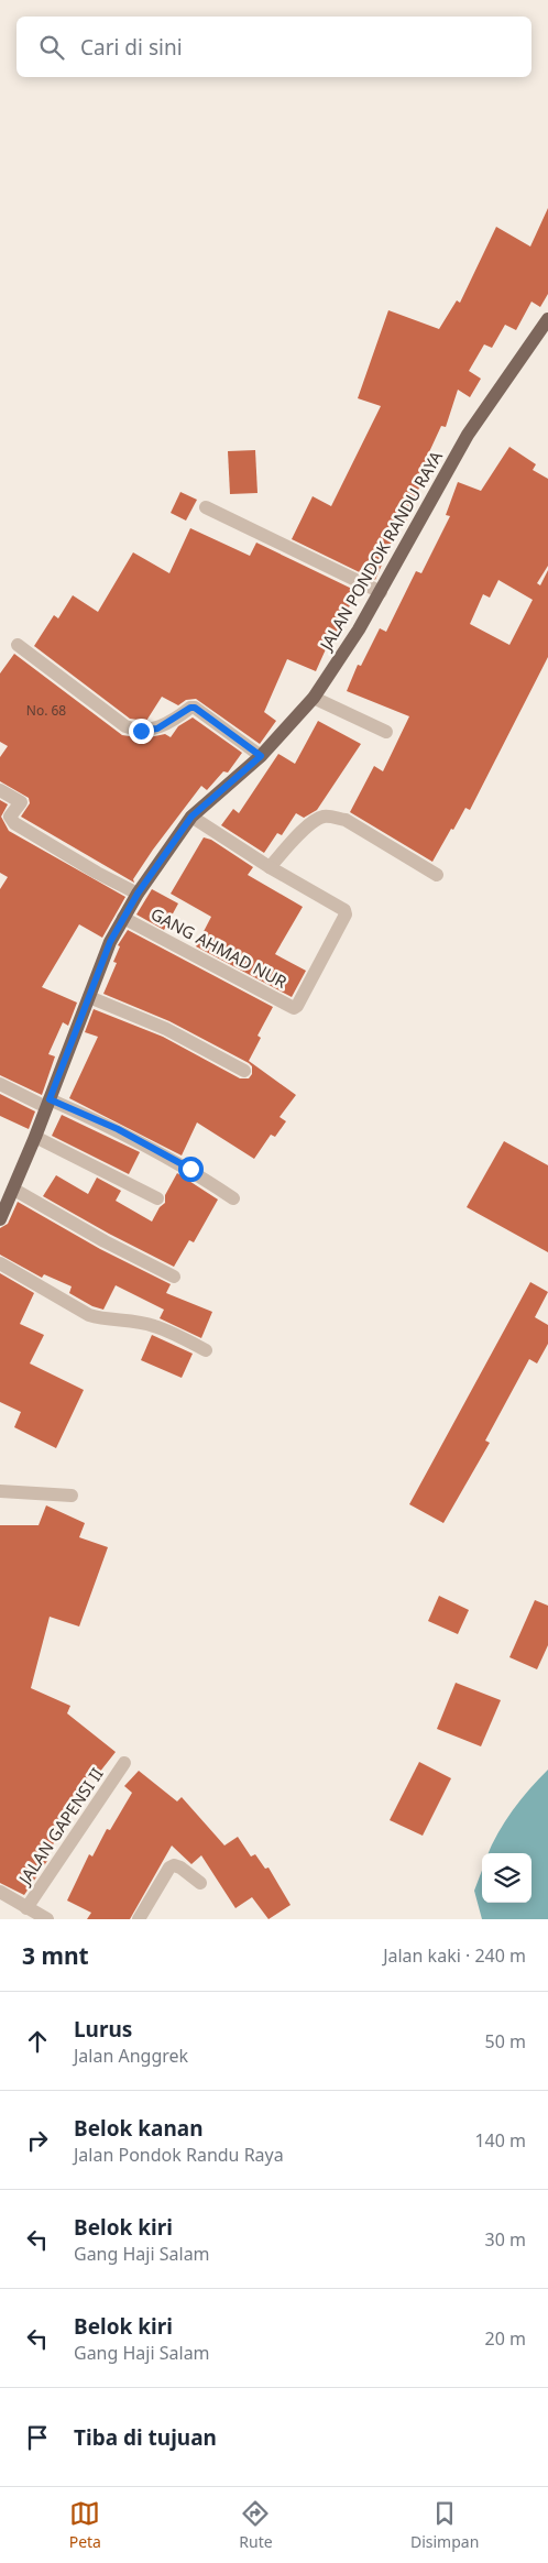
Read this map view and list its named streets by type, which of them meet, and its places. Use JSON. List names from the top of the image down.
{
  "streets": {
    "main road": ["JALAN PONDOK RANDU RAYA"],
    "street": ["GANG AHMAD NUR", "JALAN GAPENSI II"]
  },
  "crossings": [
    ["JALAN PONDOK RANDU RAYA", "GANG AHMAD NUR"]
  ],
  "house_numbers": ["No. 68"],
  "page": {
    "search": "Cari di sini",
    "heading": ["3 mnt", "Jalan kaki · 240 m"],
    "list": [
      ["Lurus", "Jalan Anggrek", "50 m"],
      ["Belok kanan", "Jalan Pondok Randu Raya", "140 m"],
      ["Belok kiri", "Gang Haji Salam", "30 m"],
      ["Belok kiri", "Gang Haji Salam", "20 m"],
      "Tiba di tujuan"
    ],
    "nav": ["Peta", "Rute", "Disimpan"]
  }
}
